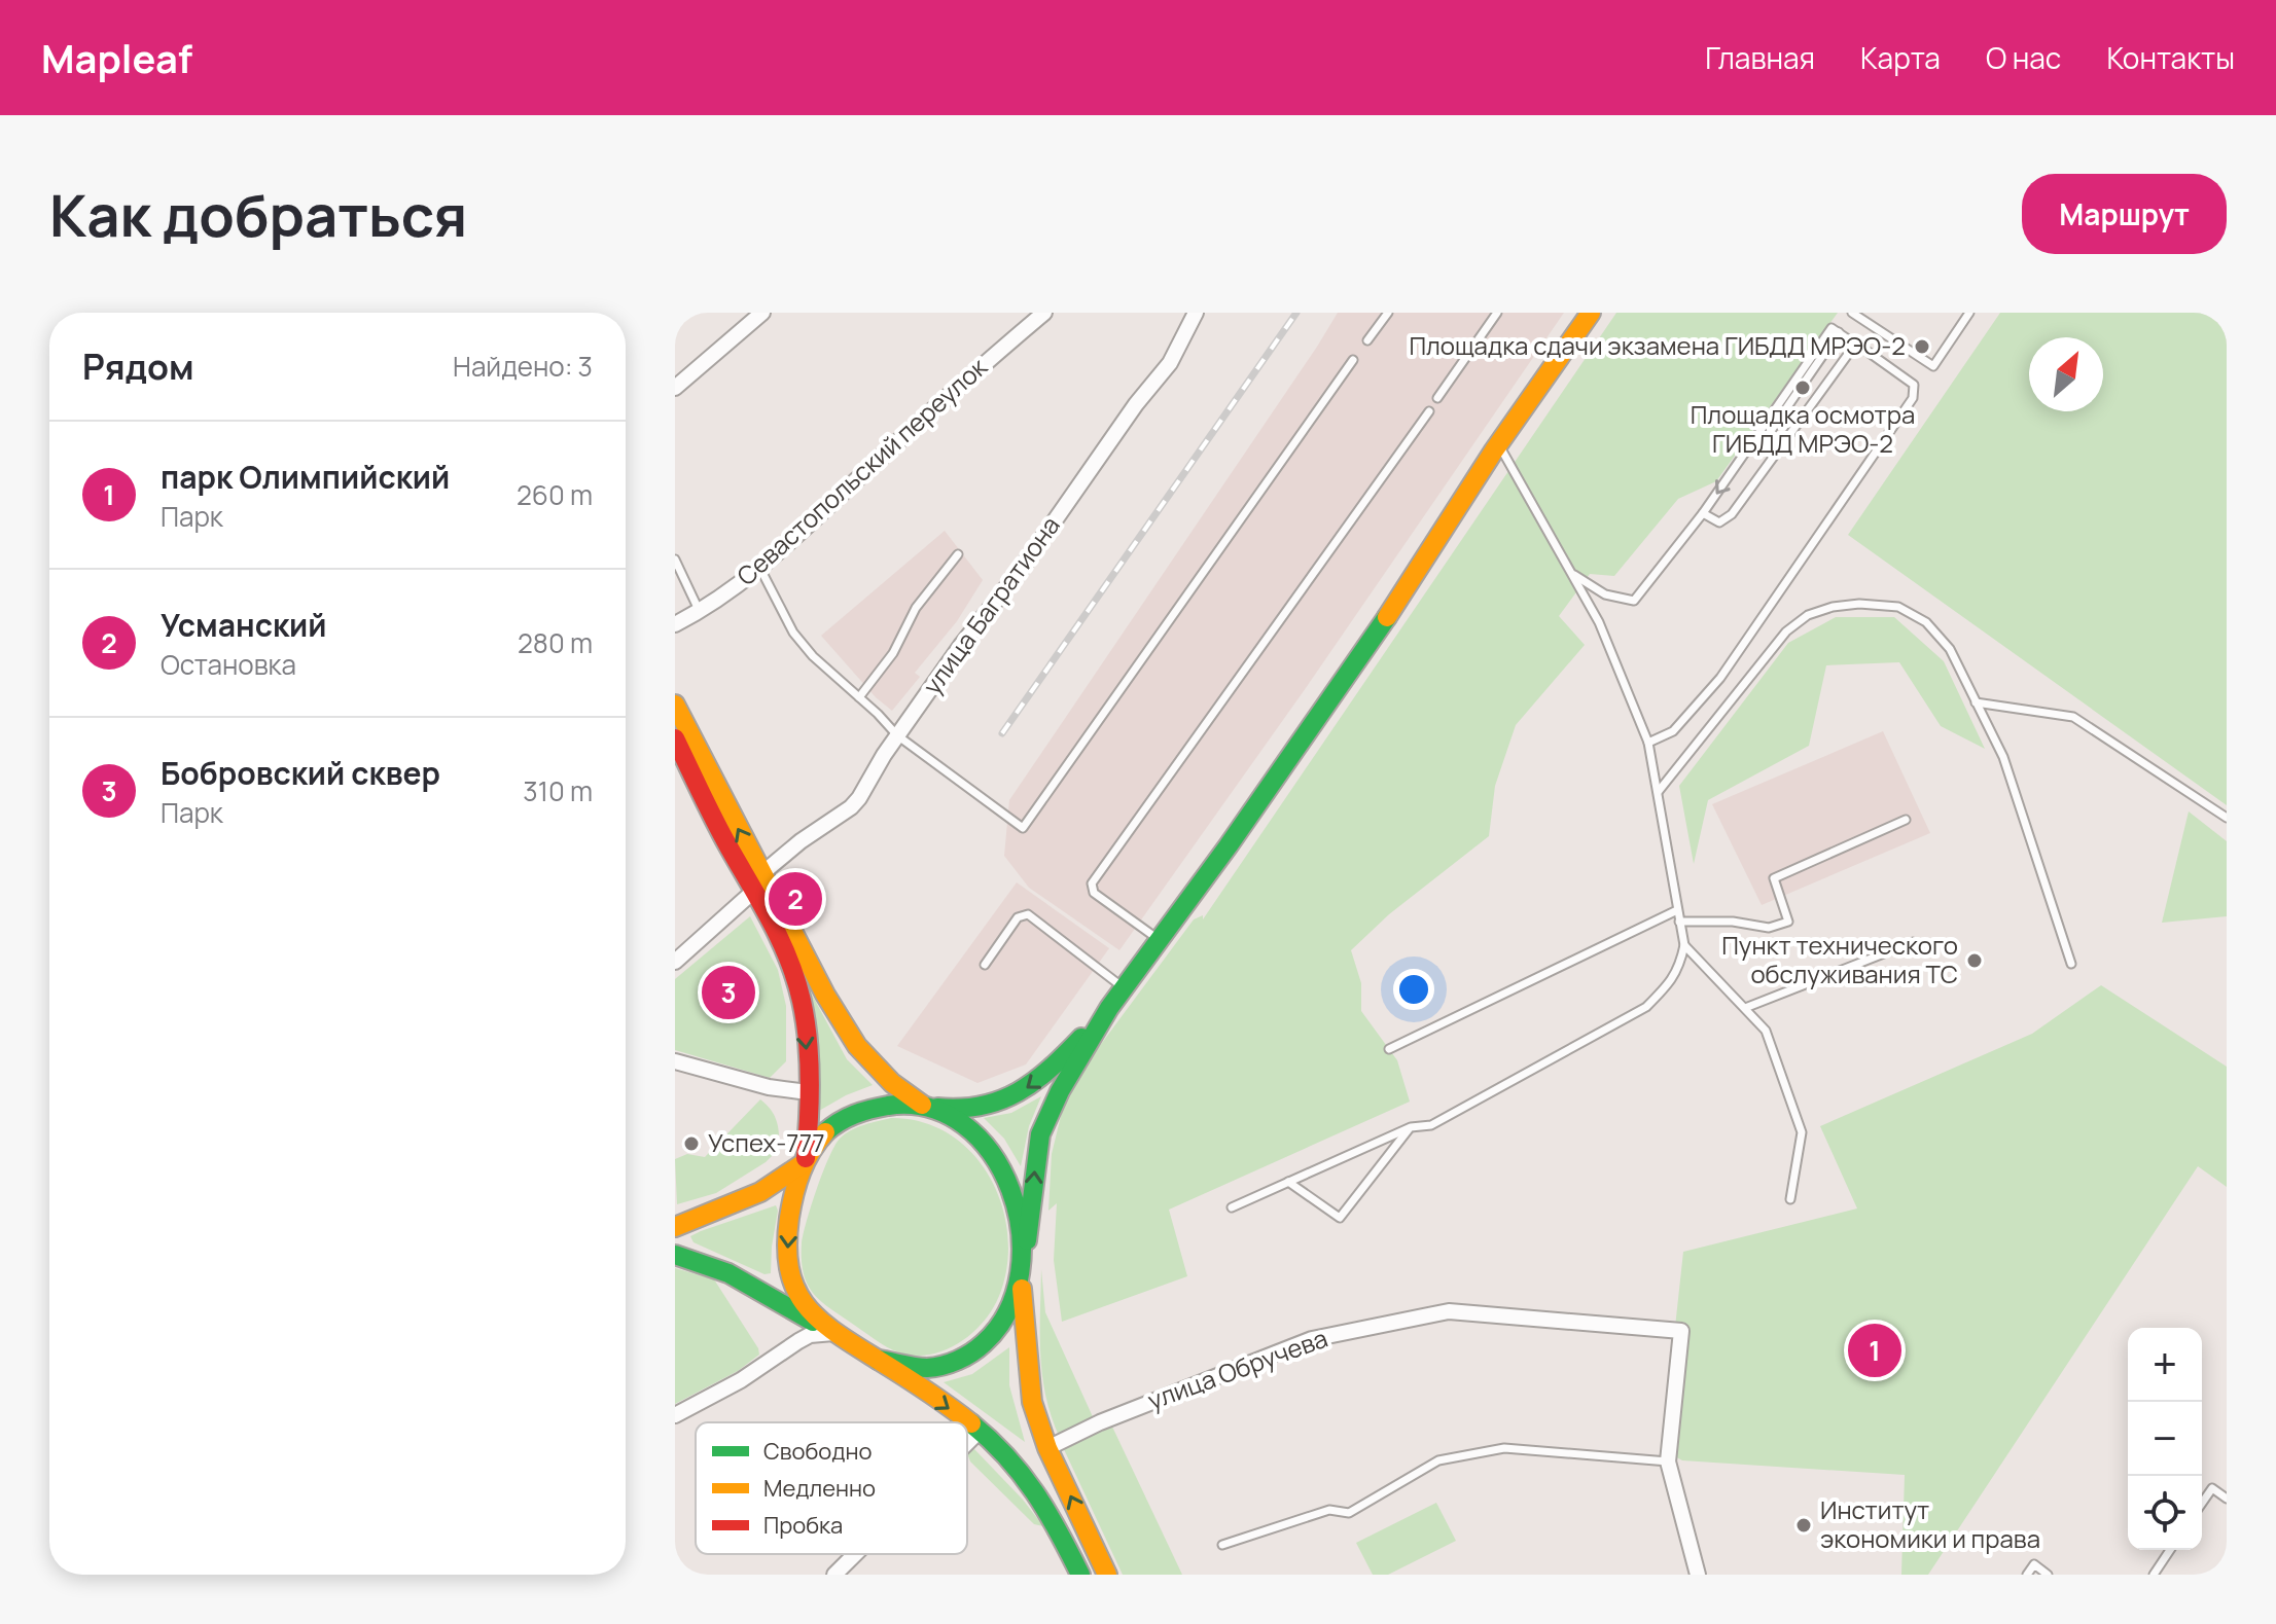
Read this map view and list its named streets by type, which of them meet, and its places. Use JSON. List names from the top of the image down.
{
  "streets": {
    "street": ["Севастопольский переулок", "улица Багратиона", "улица Обручева"]
  },
  "places": [
    "Площадка сдачи экзамена ГИБДД МРЭО-2",
    "Площадка осмотра ГИБДД МРЭО-2",
    "Пункт технического обслуживания ТС",
    "Успех-777",
    "Институт экономики и права"
  ],
  "legend": ["Свободно", "Медленно", "Пробка"],
  "north": "top right",
  "page": {
    "header": "Mapleaf",
    "nav": [
      "Главная",
      "Карта",
      "О нас",
      "Контакты"
    ],
    "buttons": "Маршрут",
    "title": "Как добраться",
    "heading": ["Рядом", "Найдено: 3"],
    "list": [
      {
        "mark": "1",
        "name": "парк Олимпийский",
        "note": "Парк",
        "value": "260 m"
      },
      {
        "mark": "2",
        "name": "Усманский",
        "note": "Остановка",
        "value": "280 m"
      },
      {
        "mark": "3",
        "name": "Бобровский сквер",
        "note": "Парк",
        "value": "310 m"
      }
    ],
    "pins": ["2", "3", "1"],
    "map_buttons": ["+", "−"]
  }
}
